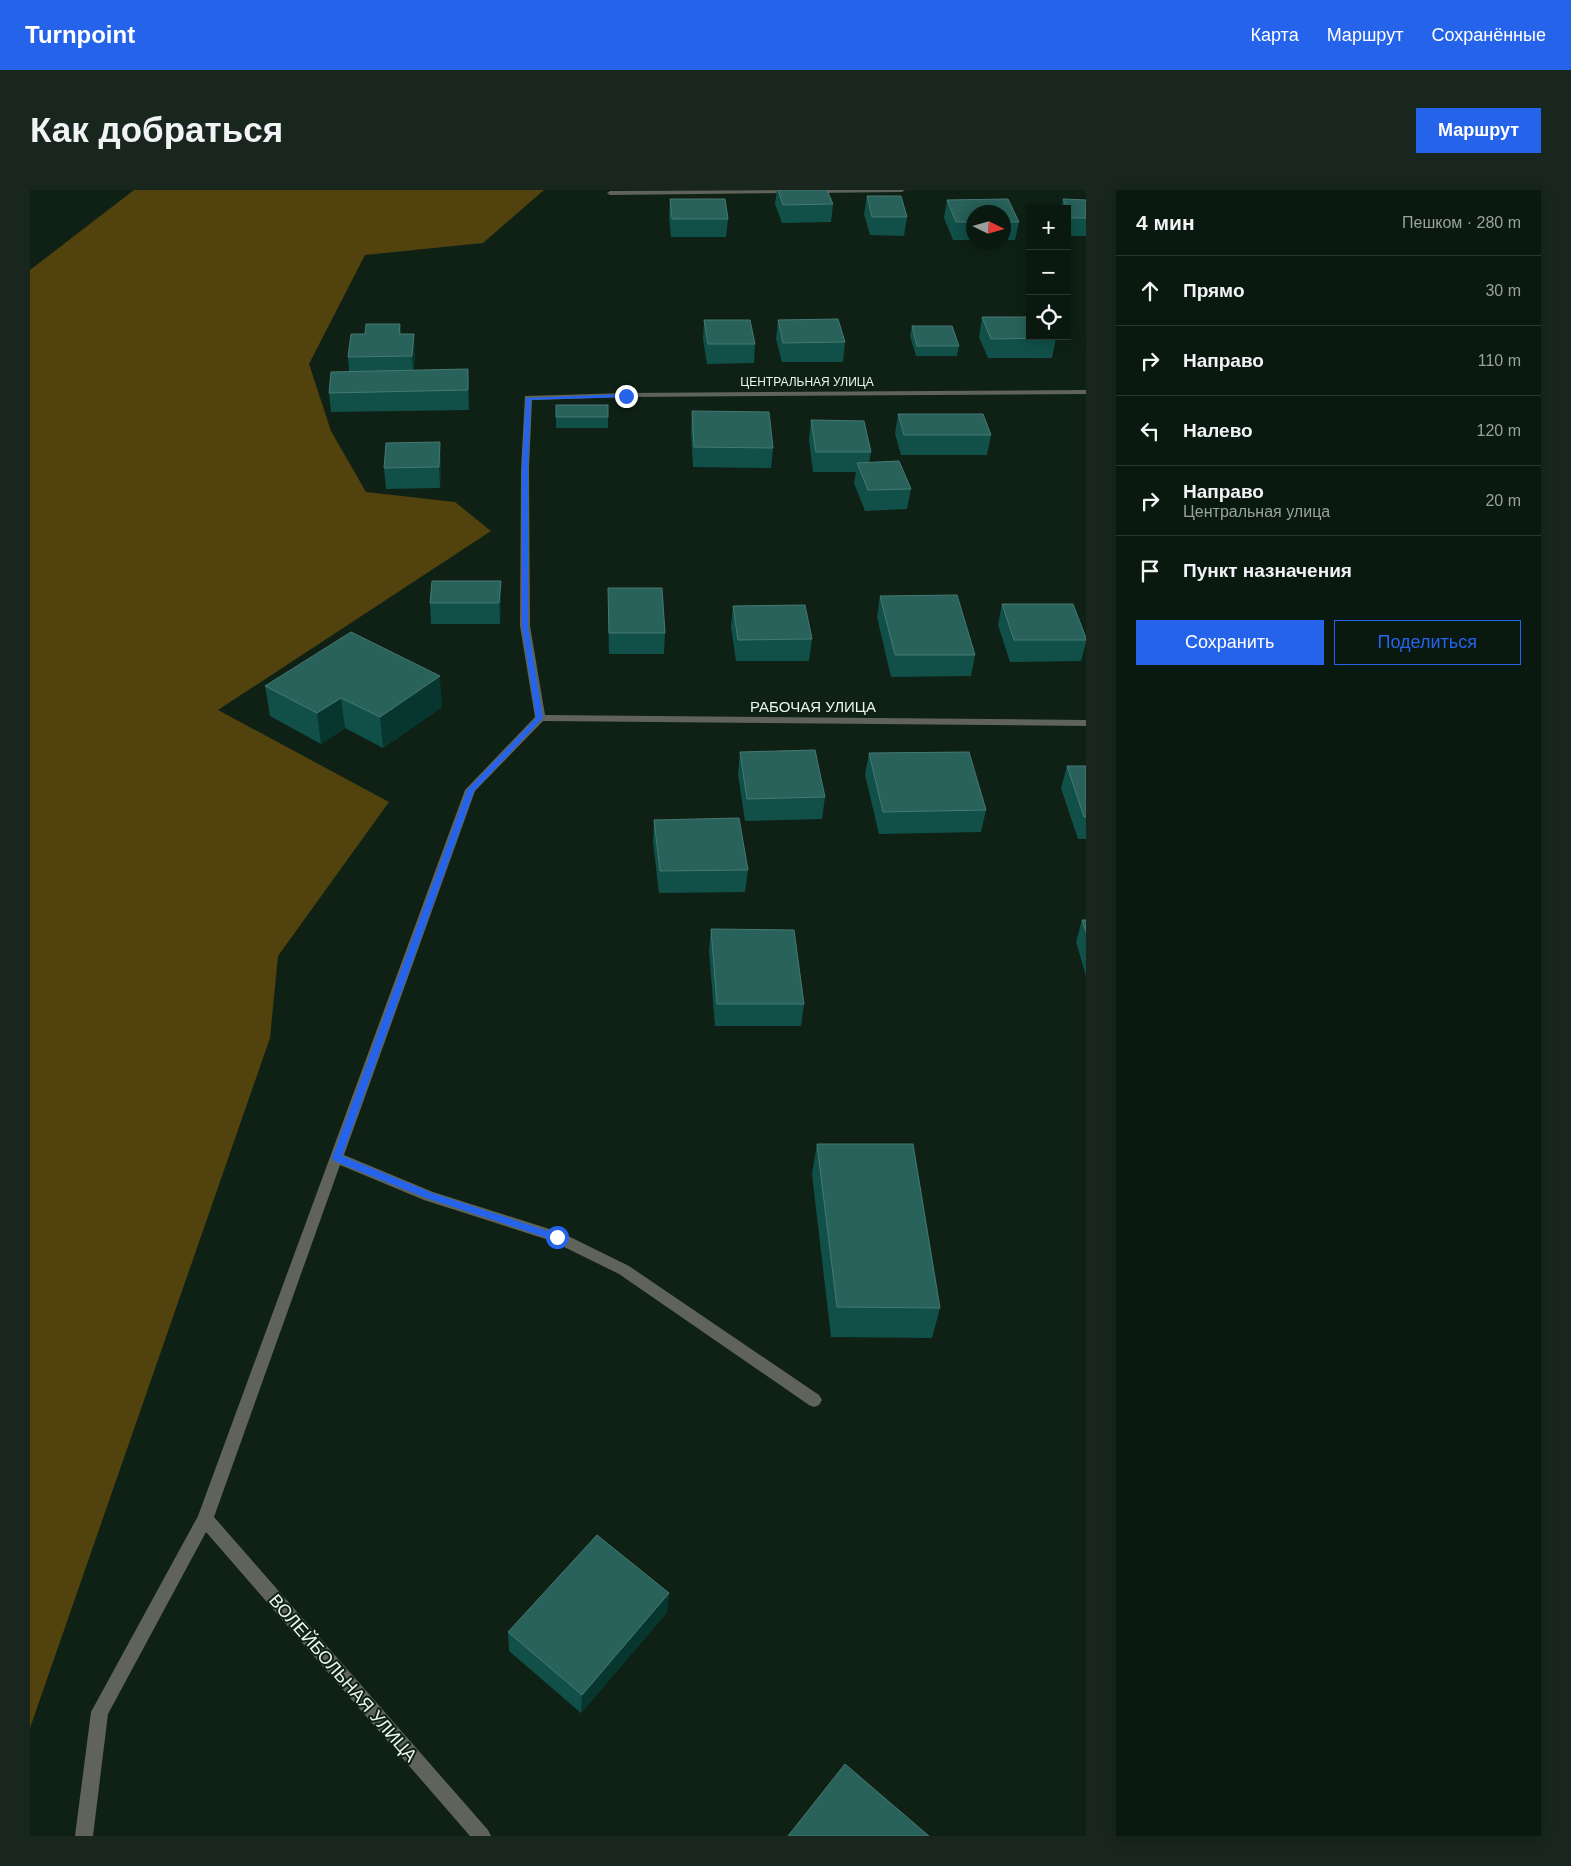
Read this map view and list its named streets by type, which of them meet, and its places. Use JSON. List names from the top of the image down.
{
  "streets": {
    "street": ["ЦЕНТРАЛЬНАЯ УЛИЦА", "РАБОЧАЯ УЛИЦА", "ВОЛЕЙБОЛЬНАЯ УЛИЦА"]
  },
  "crossings": [
    ["ЦЕНТРАЛЬНАЯ УЛИЦА", "РАБОЧАЯ УЛИЦА"]
  ],
  "north": "right",
  "page": {
    "header": "Turnpoint",
    "nav": ["Карта", "Маршрут", "Сохранённые"],
    "buttons": [
      "Маршрут",
      ["Сохранить", "Поделиться"]
    ],
    "title": "Как добраться",
    "heading": ["4 мин", "Пешком · 280 m"],
    "map_buttons": ["+", "−"],
    "list": [
      ["Прямо", "30 m"],
      ["Направо", "110 m"],
      ["Налево", "120 m"],
      ["Направо", "Центральная улица", "20 m"],
      "Пункт назначения"
    ]
  }
}
